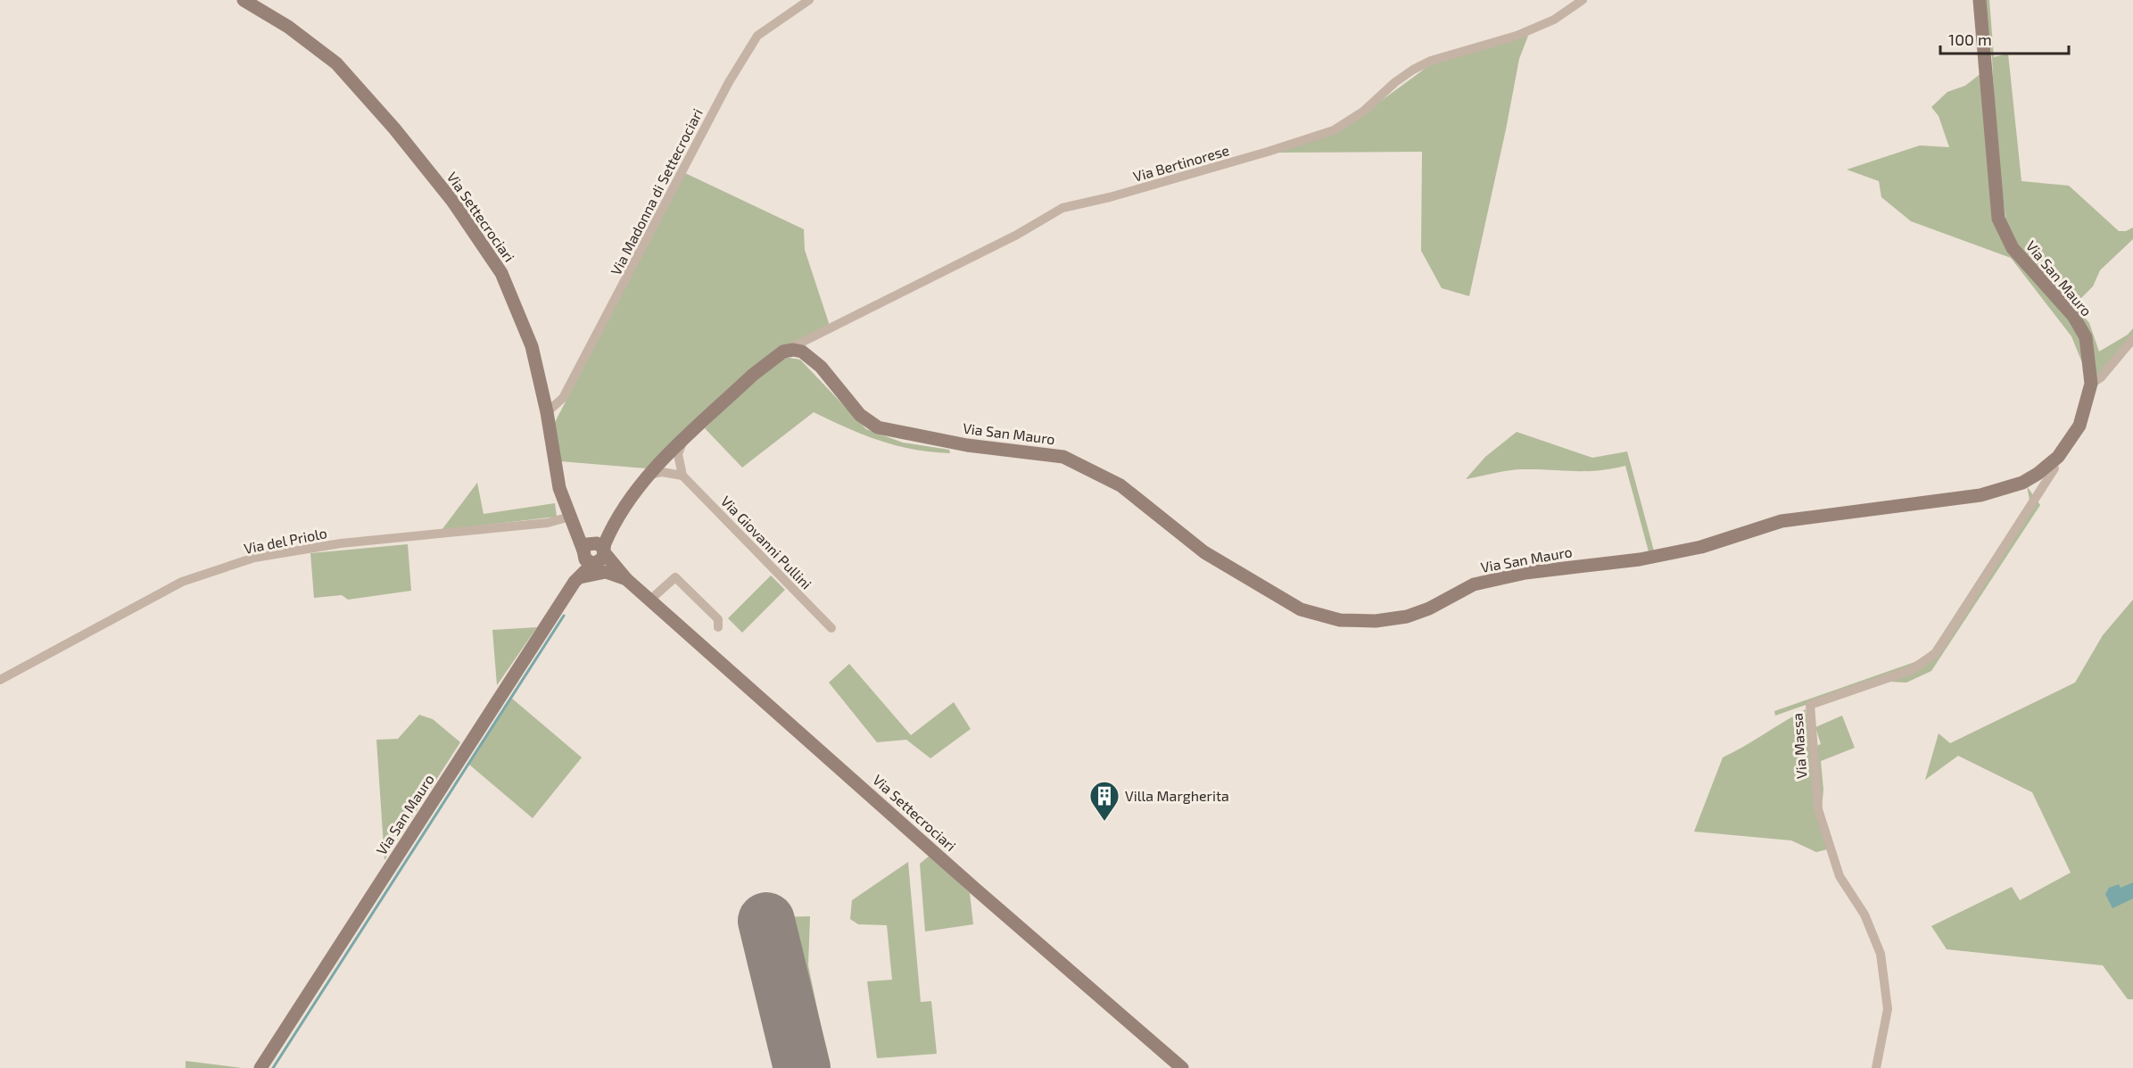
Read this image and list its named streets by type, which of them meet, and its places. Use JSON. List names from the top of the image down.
{
  "streets": {
    "main road": ["Via Settecrociari", "Via San Mauro"],
    "street": [
      "Via Bertinorese",
      "Via Madonna di Settecrociari",
      "Via del Priolo",
      "Via Giovanni Pullini",
      "Via Massa"
    ]
  },
  "crossings": [
    ["Via Bertinorese", "Via San Mauro"],
    ["Via Madonna di Settecrociari", "Via Settecrociari"],
    ["Via Settecrociari", "Via San Mauro"],
    ["Via Settecrociari", "Via del Priolo"],
    ["Via San Mauro", "Via Giovanni Pullini"],
    ["Via San Mauro", "Via Massa"]
  ],
  "places": {
    "building": ["Villa Margherita"]
  },
  "scale_bar": "100 m"
}
